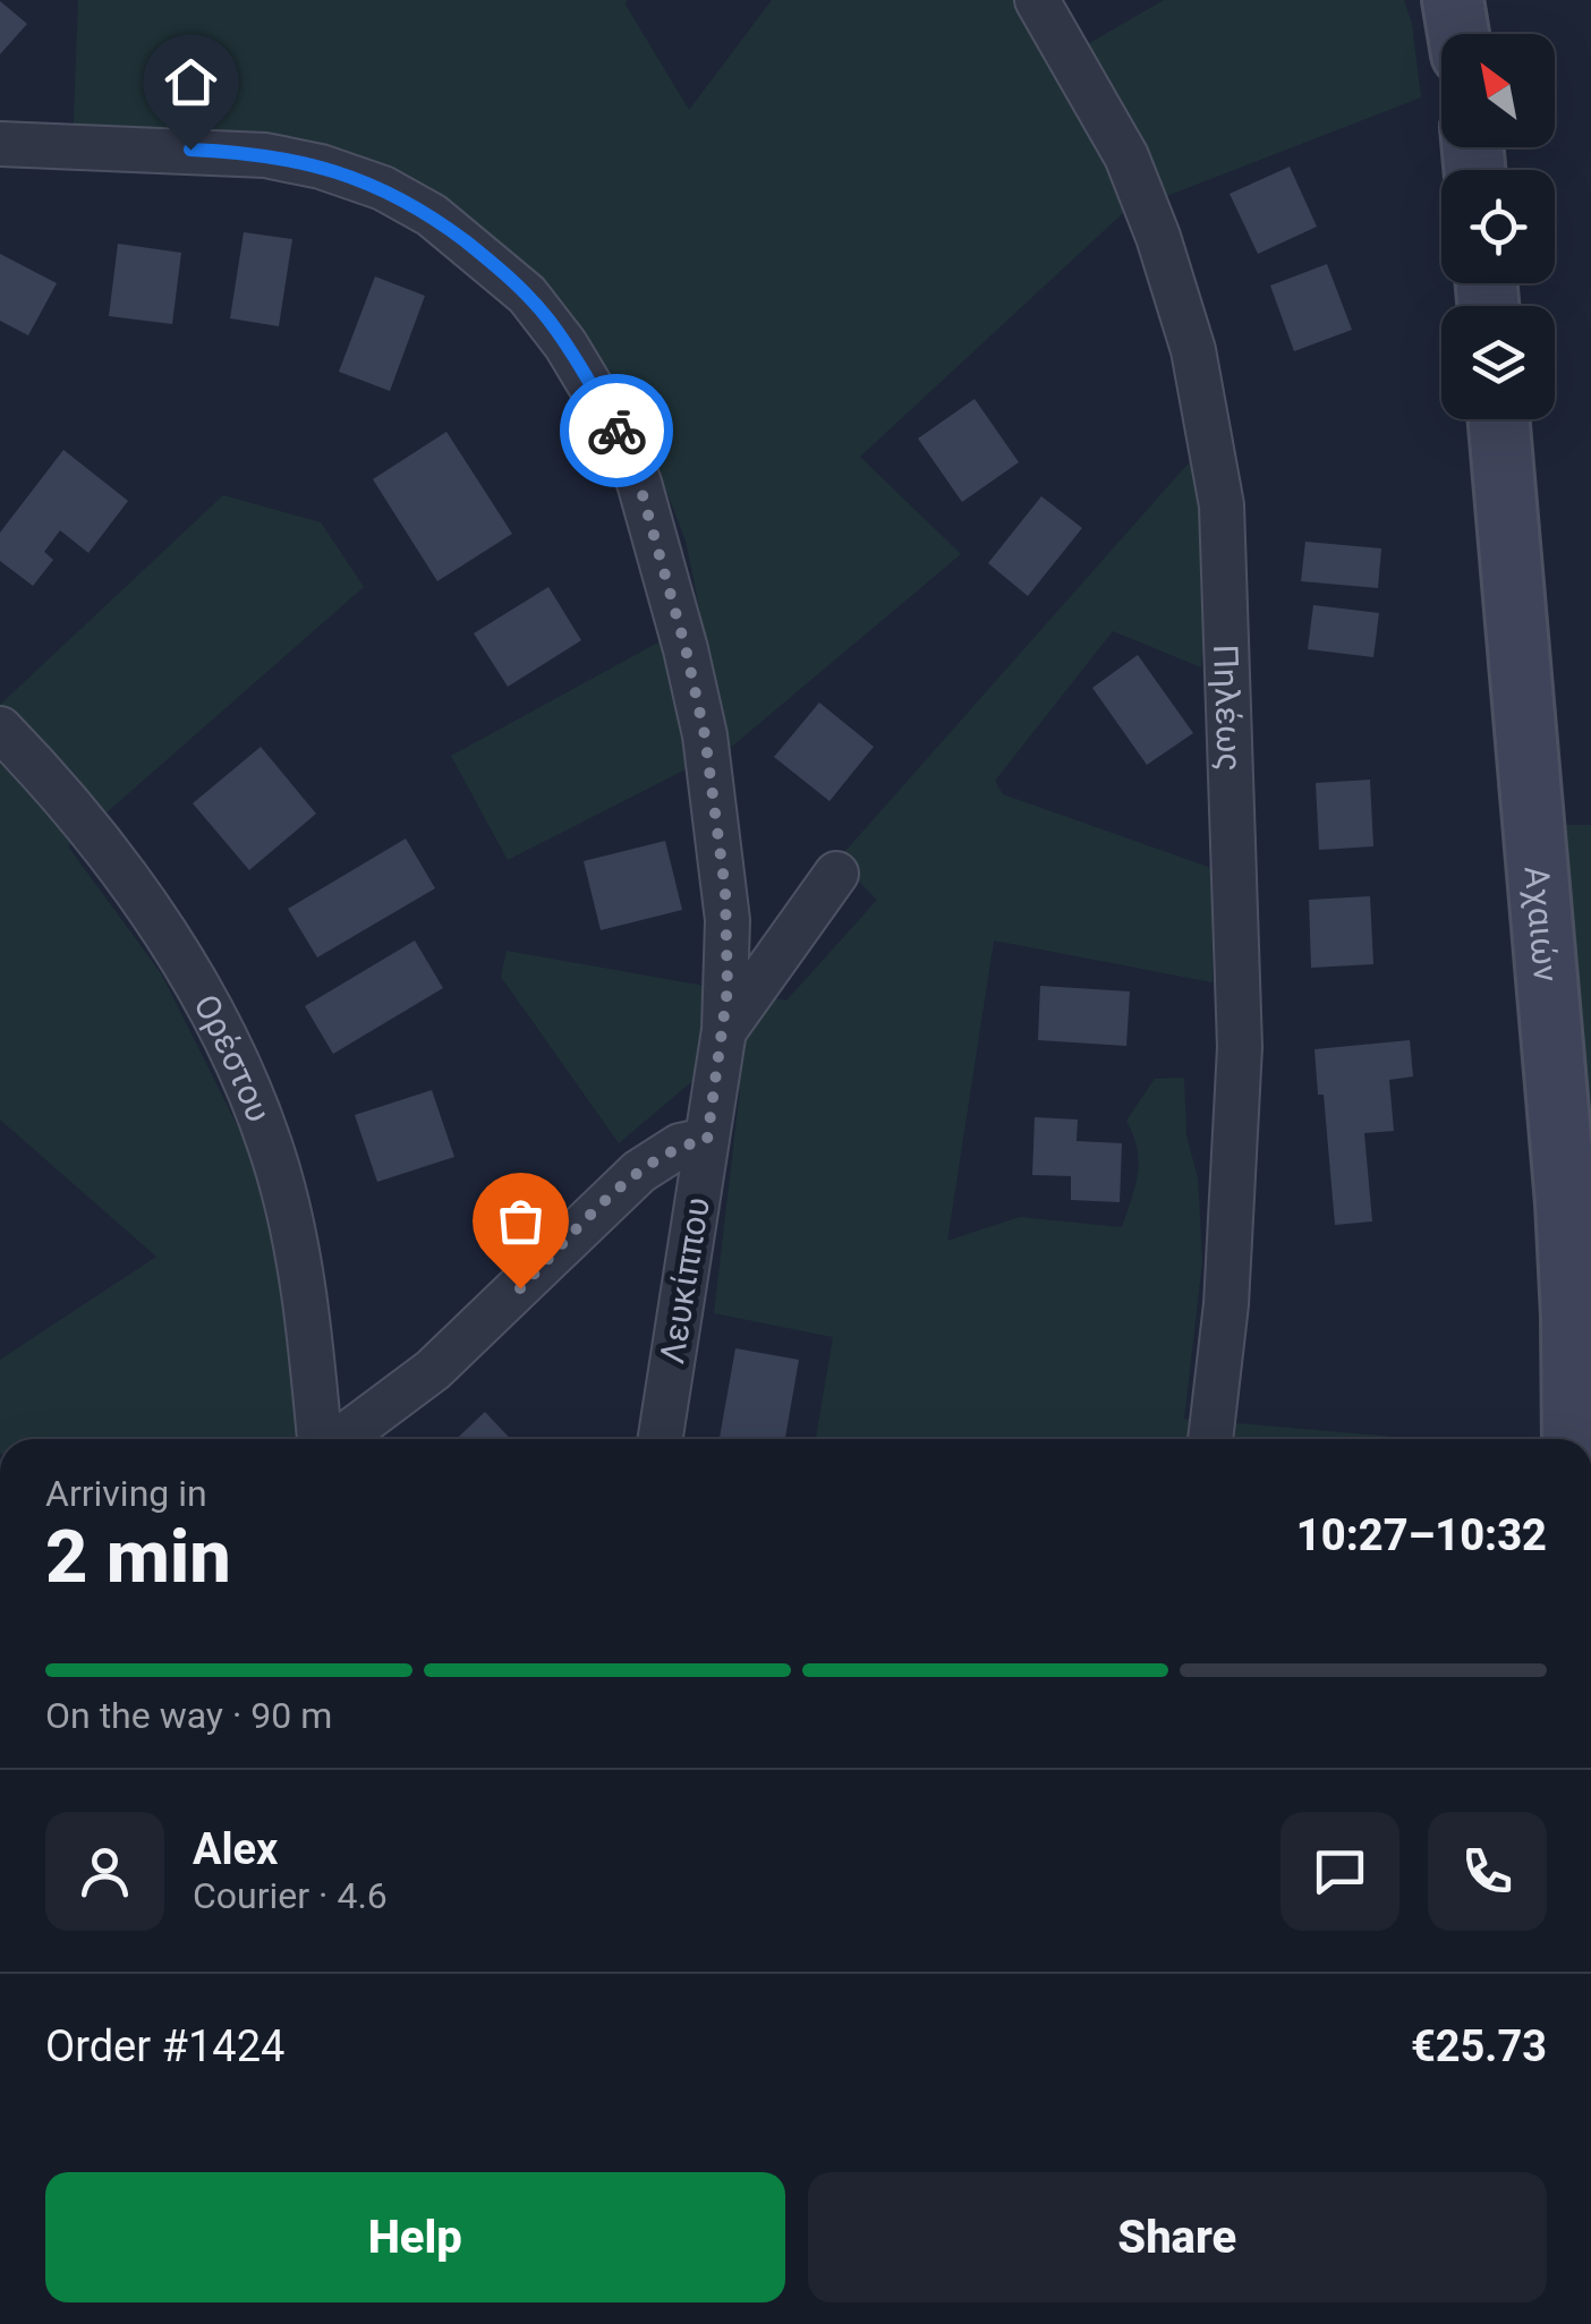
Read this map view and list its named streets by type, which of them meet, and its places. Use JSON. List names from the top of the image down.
{
  "streets": {
    "main road": ["Αχαιών"],
    "street": ["Πηλέως", "Ορέστου", "Λευκίππου"]
  },
  "north": "top left",
  "page": {
    "heading": ["2 min", "Arriving in", "10:27–10:32"],
    "panel": [
      "Alex",
      "Courier · 4.6",
      "Order #1424",
      "€25.73"
    ],
    "bar": "On the way · 90 m",
    "buttons": ["Help", "Share"]
  }
}
